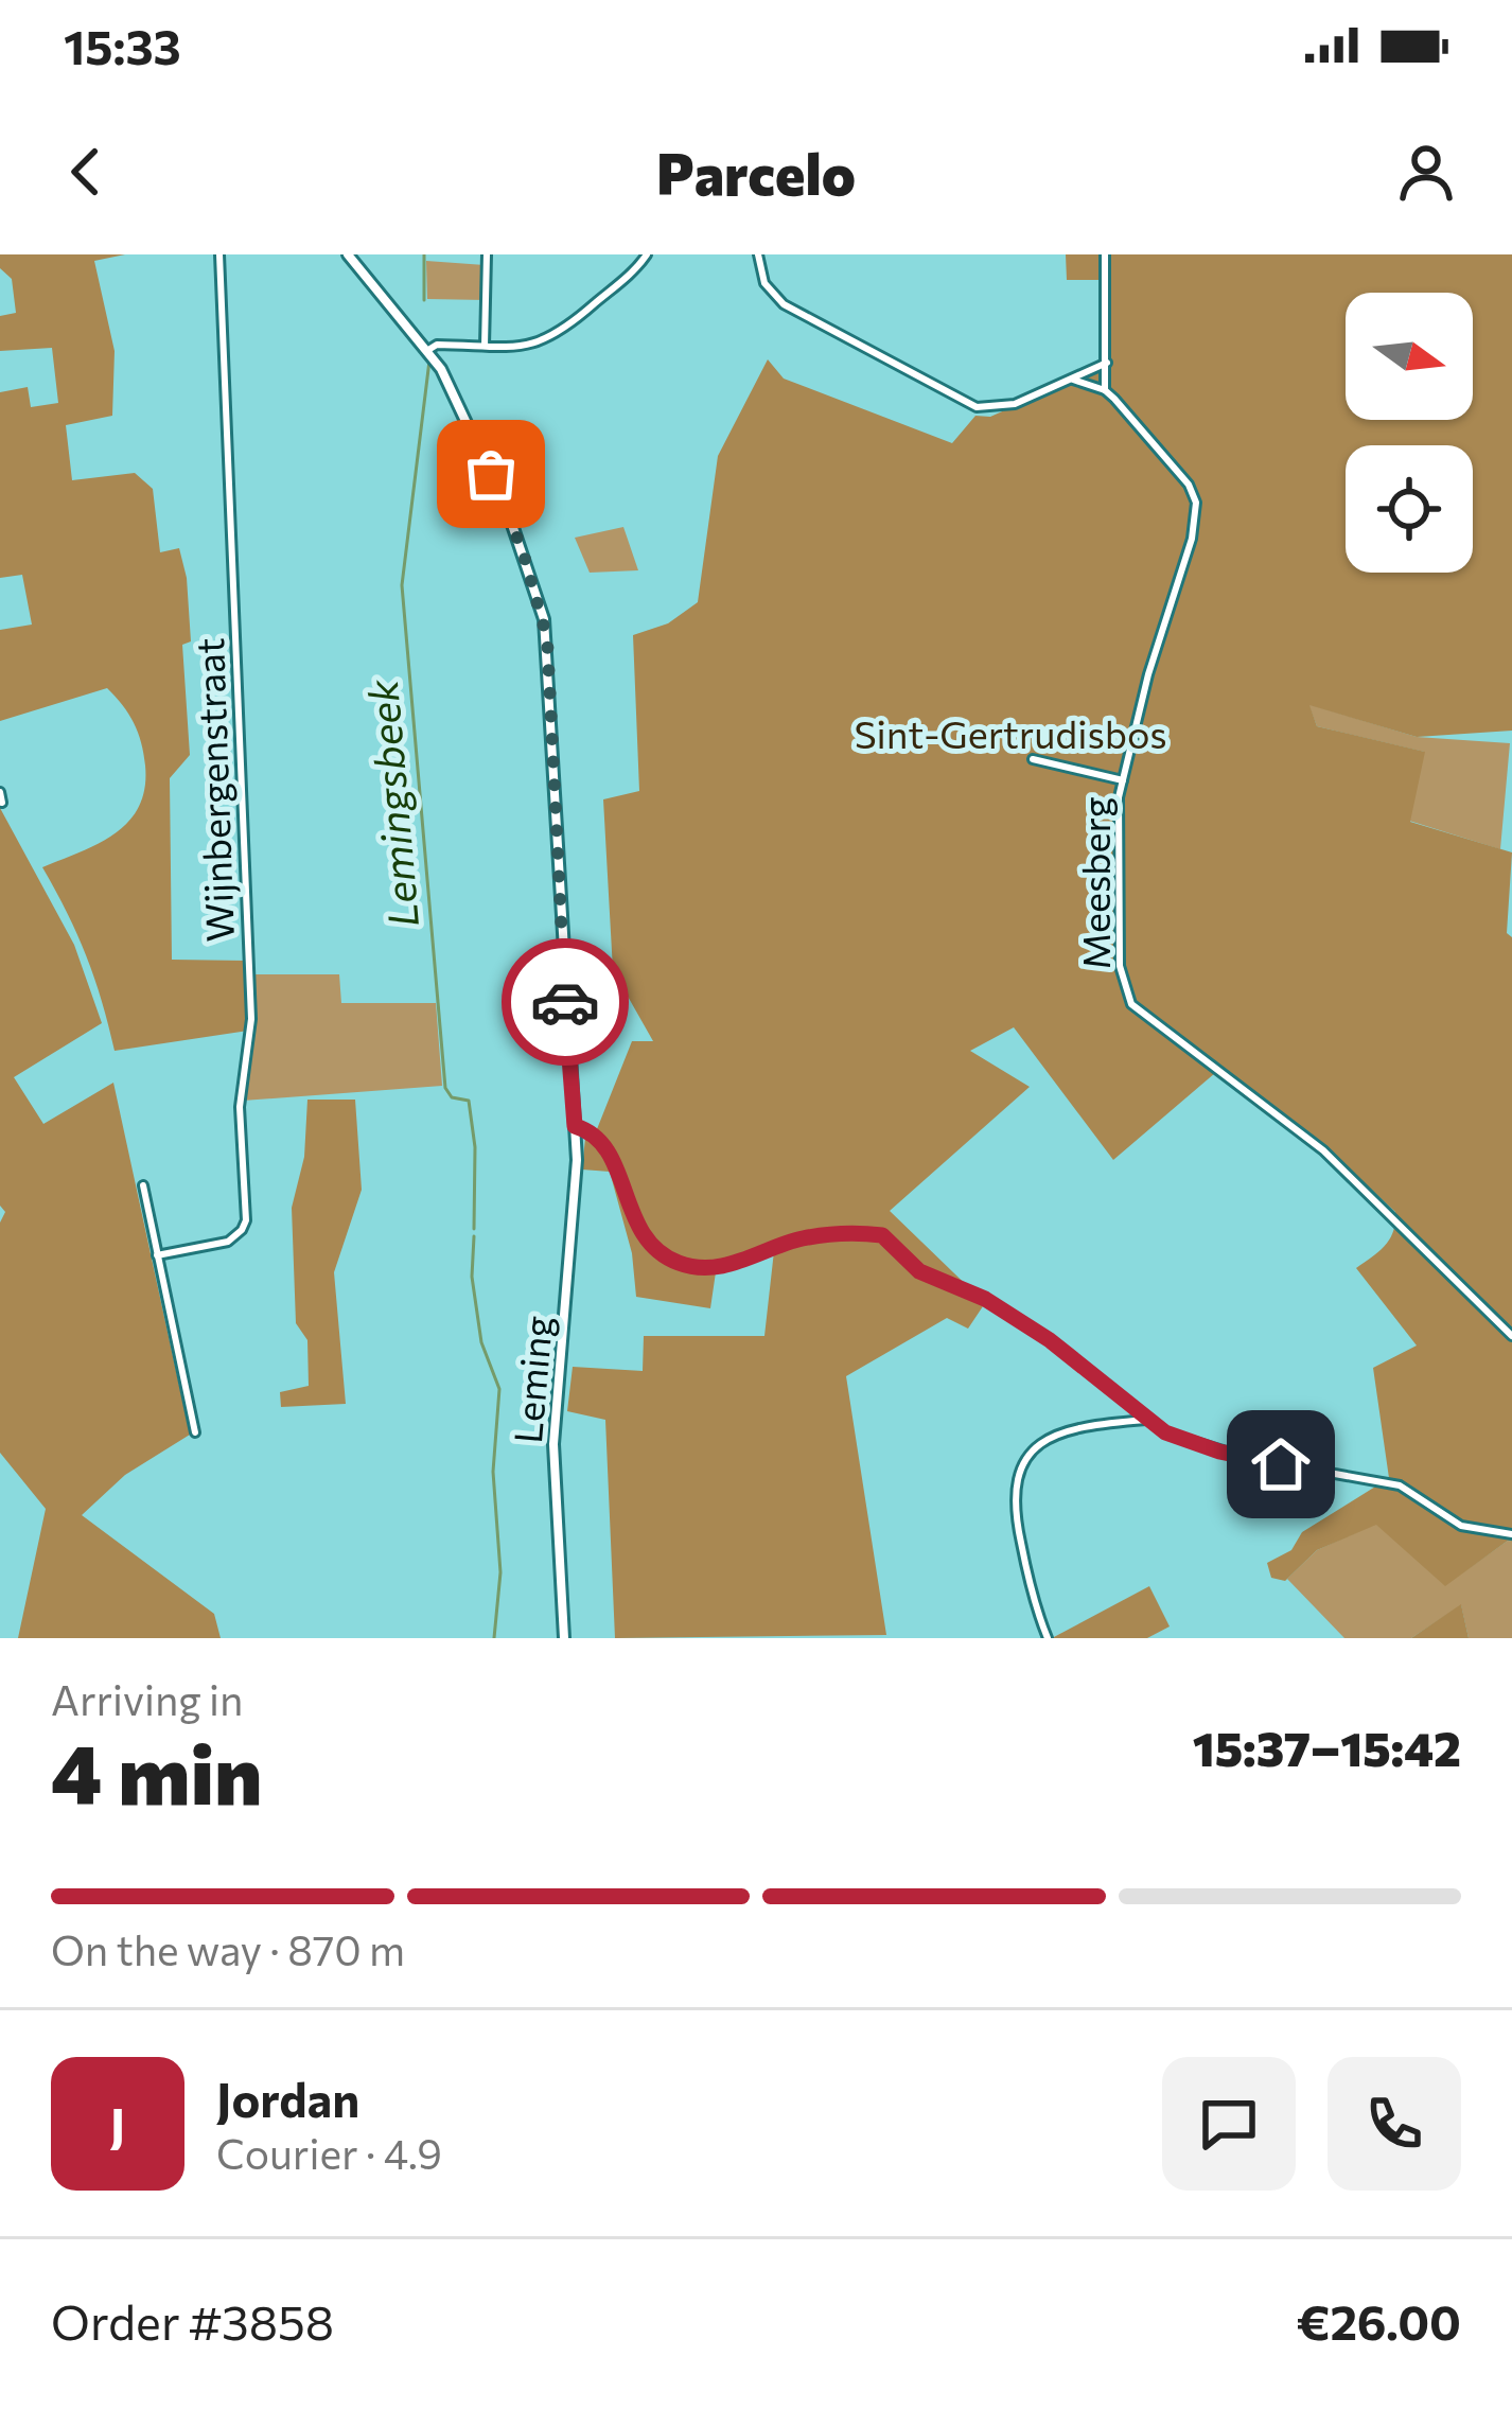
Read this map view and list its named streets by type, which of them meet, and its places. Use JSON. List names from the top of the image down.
{
  "streets": {
    "street": ["Wijnbergenstraat", "Meesberg", "Leming"]
  },
  "water": ["Lemingsbeek"],
  "parks": ["Sint-Gertrudisbos"],
  "north": "right",
  "page": {
    "status": "15:33",
    "header": "Parcelo",
    "heading": ["4 min", "Arriving in", "15:37–15:42"],
    "panel": [
      "Jordan",
      "Courier · 4.9",
      "Order #3858",
      "€26.00"
    ],
    "bar": "On the way · 870 m",
    "round": "J"
  }
}
